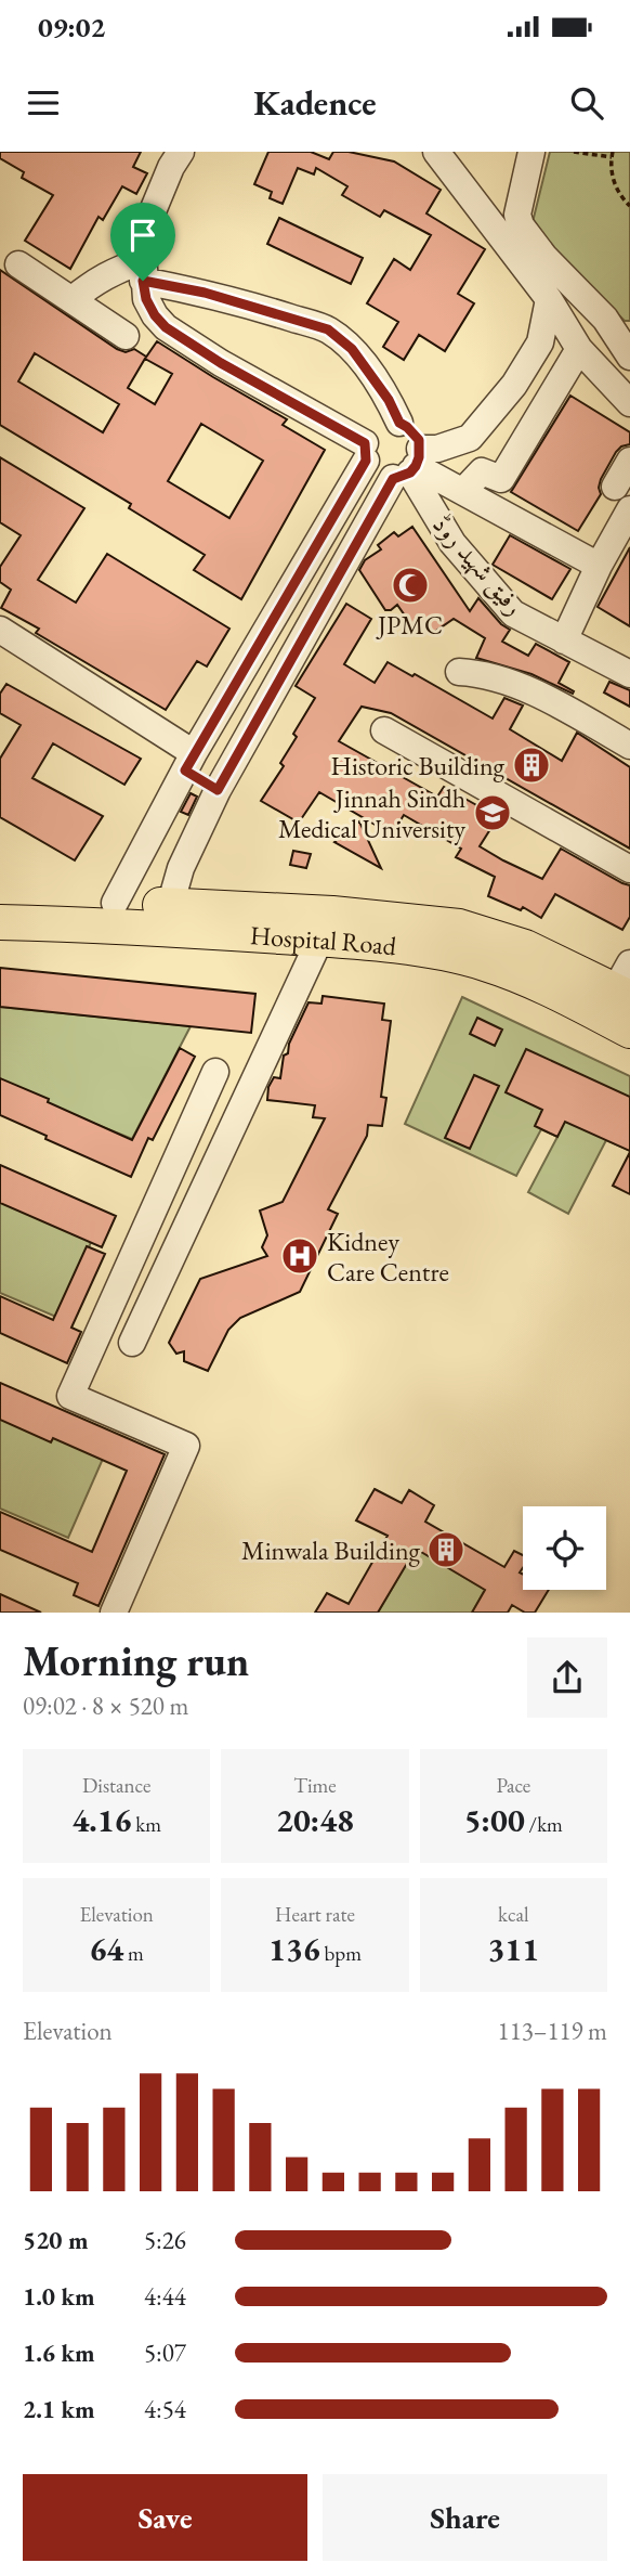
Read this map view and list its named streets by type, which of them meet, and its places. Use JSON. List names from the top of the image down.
{
  "streets": {
    "main road": ["Hospital Road"],
    "street": ["رفیق شہید روڈ"]
  },
  "places": {
    "mosque": ["JPMC"],
    "building": ["Historic Building", "Minwala Building"],
    "school or university": ["Jinnah Sindh Medical University"],
    "hospital": ["Kidney Care Centre"]
  },
  "page": {
    "status": "09:02",
    "header": "Kadence",
    "heading": ["Morning run", "09:02 · 8 × 520 m"],
    "stats": [
      ["Distance", "4.16 km"],
      ["Time", "20:48"],
      ["Pace", "5:00 /km"],
      ["Elevation", "64 m"],
      ["Heart rate", "136 bpm"],
      ["kcal", "311"]
    ],
    "chart": ["Elevation", "113–119 m"],
    "list": [
      {
        "name": "520 m",
        "note": "5:26"
      },
      {
        "name": "1.0 km",
        "note": "4:44"
      },
      {
        "name": "1.6 km",
        "note": "5:07"
      },
      {
        "name": "2.1 km",
        "note": "4:54"
      }
    ],
    "buttons": ["Save", "Share"]
  }
}
